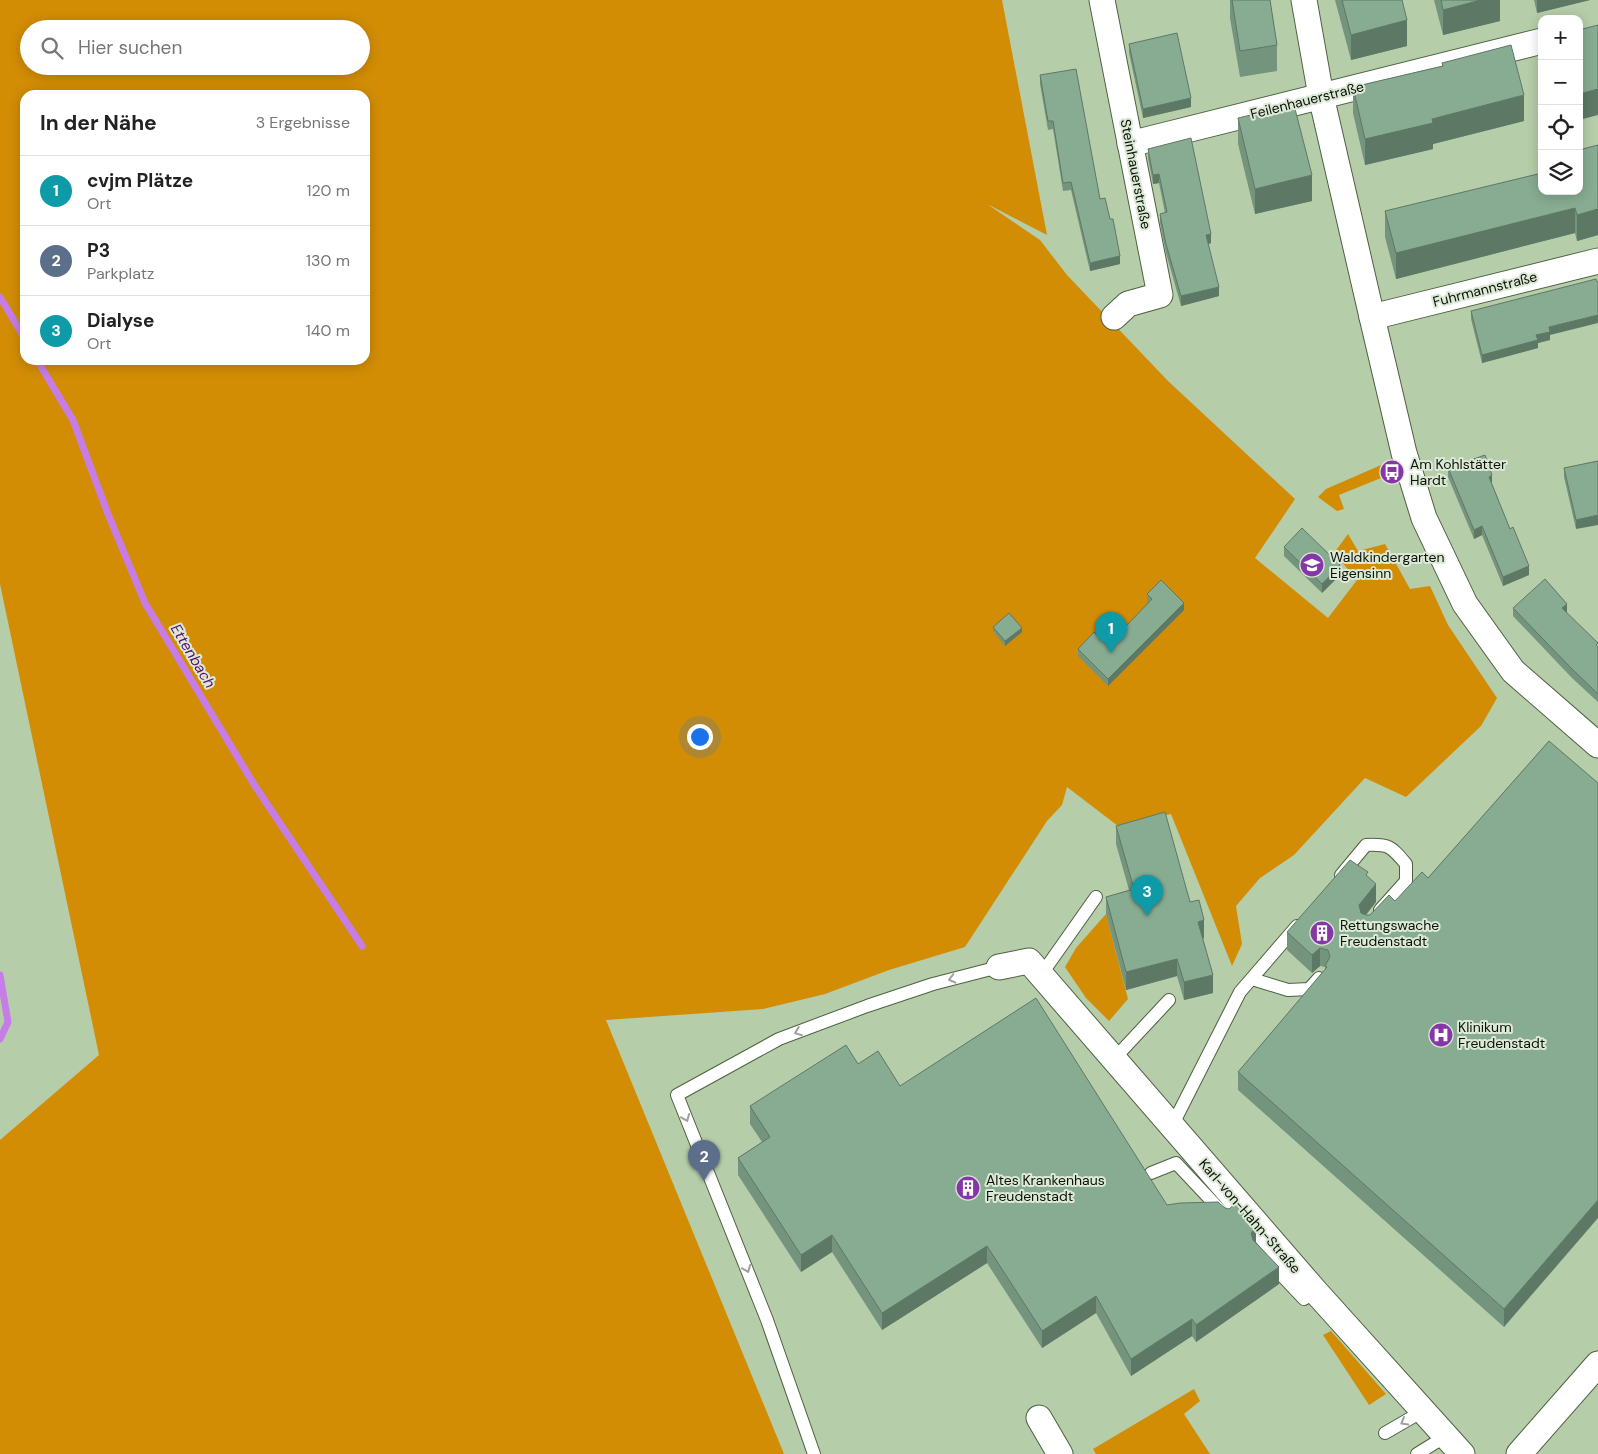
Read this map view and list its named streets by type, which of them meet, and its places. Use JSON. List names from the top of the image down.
{
  "streets": {
    "street": [
      "Feilenhauerstraße",
      "Steinhauerstraße",
      "Fuhrmannstraße",
      "Karl-von-Hahn-Straße"
    ]
  },
  "crossings": [
    ["Feilenhauerstraße", "Steinhauerstraße"]
  ],
  "water": ["Ettenbach"],
  "places": {
    "bus stop": ["Am Kohlstätter Hardt"],
    "school or university": ["Waldkindergarten Eigensinn"],
    "building": ["Rettungswache Freudenstadt", "Altes Krankenhaus Freudenstadt"],
    "hospital": ["Klinikum Freudenstadt"]
  },
  "page": {
    "map_buttons": ["+", "−"],
    "search": "Hier suchen",
    "heading": ["In der Nähe", "3 Ergebnisse"],
    "list": [
      {
        "mark": "1",
        "name": "cvjm Plätze",
        "note": "Ort",
        "value": "120 m"
      },
      {
        "mark": "2",
        "name": "P3",
        "note": "Parkplatz",
        "value": "130 m"
      },
      {
        "mark": "3",
        "name": "Dialyse",
        "note": "Ort",
        "value": "140 m"
      }
    ],
    "pins": ["1", "3", "2"]
  }
}
